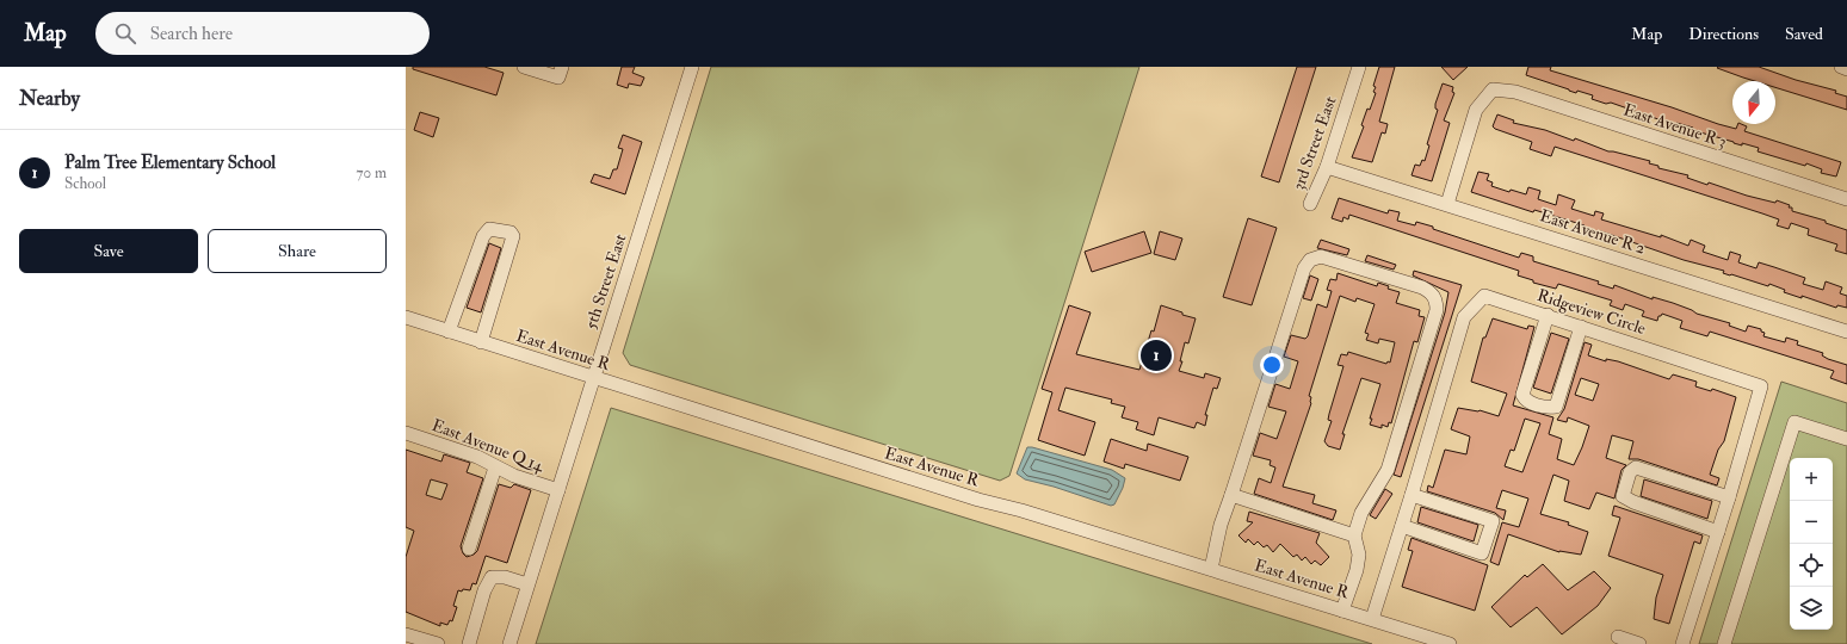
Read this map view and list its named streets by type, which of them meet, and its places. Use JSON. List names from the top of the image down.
{
  "streets": {
    "street": [
      "East Avenue R 3",
      "3rd Street East",
      "East Avenue R 2",
      "5th Street East",
      "Ridgeview Circle",
      "East Avenue R",
      "East Avenue Q 14"
    ]
  },
  "crossings": [
    ["East Avenue R 3", "East Avenue R 2"],
    ["3rd Street East", "East Avenue R 2"],
    ["5th Street East", "East Avenue R"],
    ["5th Street East", "East Avenue Q 14"],
    ["Ridgeview Circle", "East Avenue R"]
  ],
  "north": "bottom",
  "page": {
    "header": "Map",
    "search": "Search here",
    "nav": ["Map", "Directions", "Saved"],
    "heading": "Nearby",
    "list": [
      {
        "mark": "1",
        "name": "Palm Tree Elementary School",
        "note": "School",
        "value": "70 m"
      }
    ],
    "buttons": ["Save", "Share"],
    "pins": "1",
    "map_buttons": ["+", "−"]
  }
}
